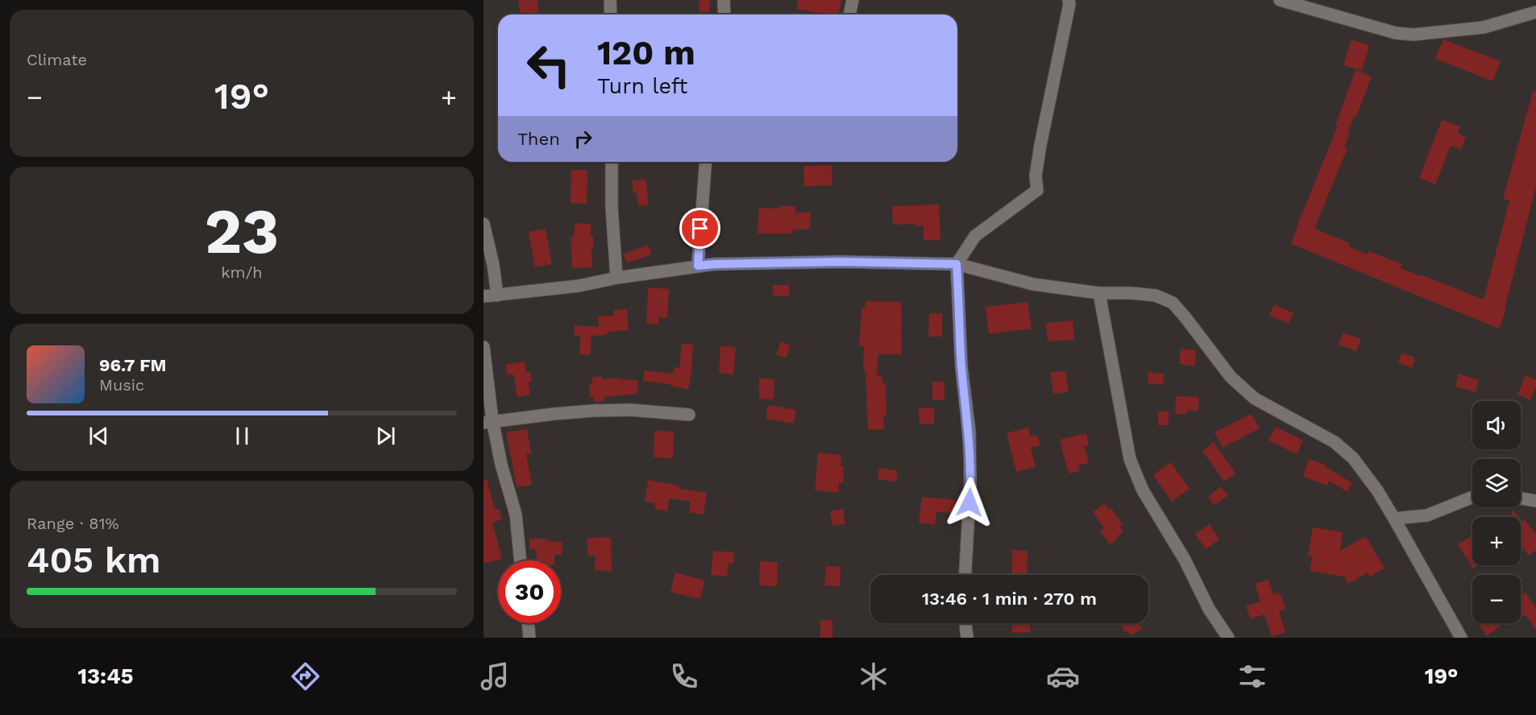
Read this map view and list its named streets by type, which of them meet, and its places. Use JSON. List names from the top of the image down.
{
  "page": {
    "tile": [
      "Climate",
      ["23", "km/h"],
      ["Range · 81%", "405 km"]
    ],
    "turn": ["120 m", "Turn left"],
    "heat": ["−", "19°", "+"],
    "then": "Then",
    "song": ["96.7 FM", "Music"],
    "map_buttons": ["+", "−"],
    "limit": "30",
    "trip": "13:46 · 1 min · 270 m",
    "tabs": ["13:45", "19°"]
  }
}
